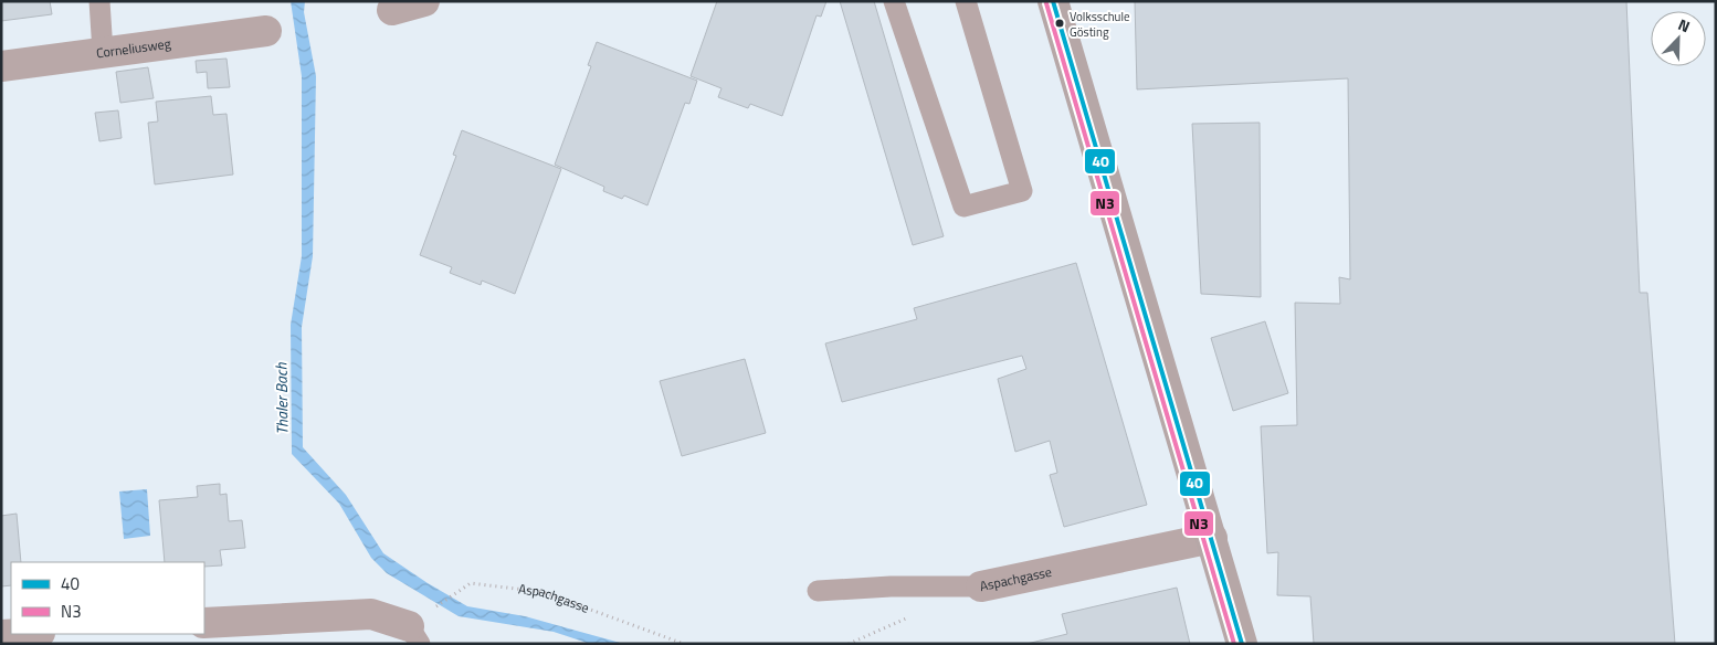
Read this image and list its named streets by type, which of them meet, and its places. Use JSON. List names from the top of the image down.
{
  "streets": {
    "street": ["Corneliusweg", "Aspachgasse"]
  },
  "water": ["Thaler Bach"],
  "places": ["Volksschule Gösting"],
  "lines": ["transit line 40", "transit line N3"],
  "legend": ["40", "N3"],
  "north": "top right"
}
